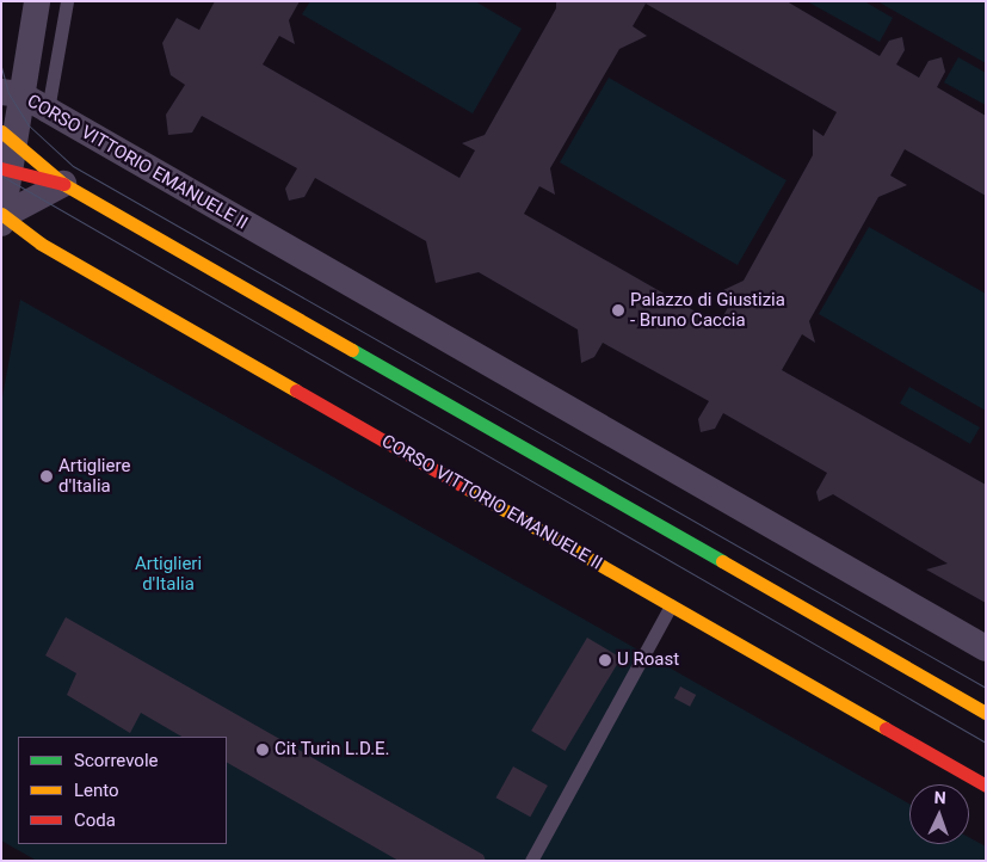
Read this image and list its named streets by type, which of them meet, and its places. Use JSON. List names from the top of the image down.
{
  "streets": {
    "main road": ["CORSO VITTORIO EMANUELE II"]
  },
  "parks": ["Artiglieri d'Italia"],
  "places": [
    "Palazzo di Giustizia - Bruno Caccia",
    "Artigliere d'Italia",
    "U Roast",
    "Cit Turin L.D.E."
  ],
  "legend": ["Scorrevole", "Lento", "Coda"],
  "north": "top"
}
